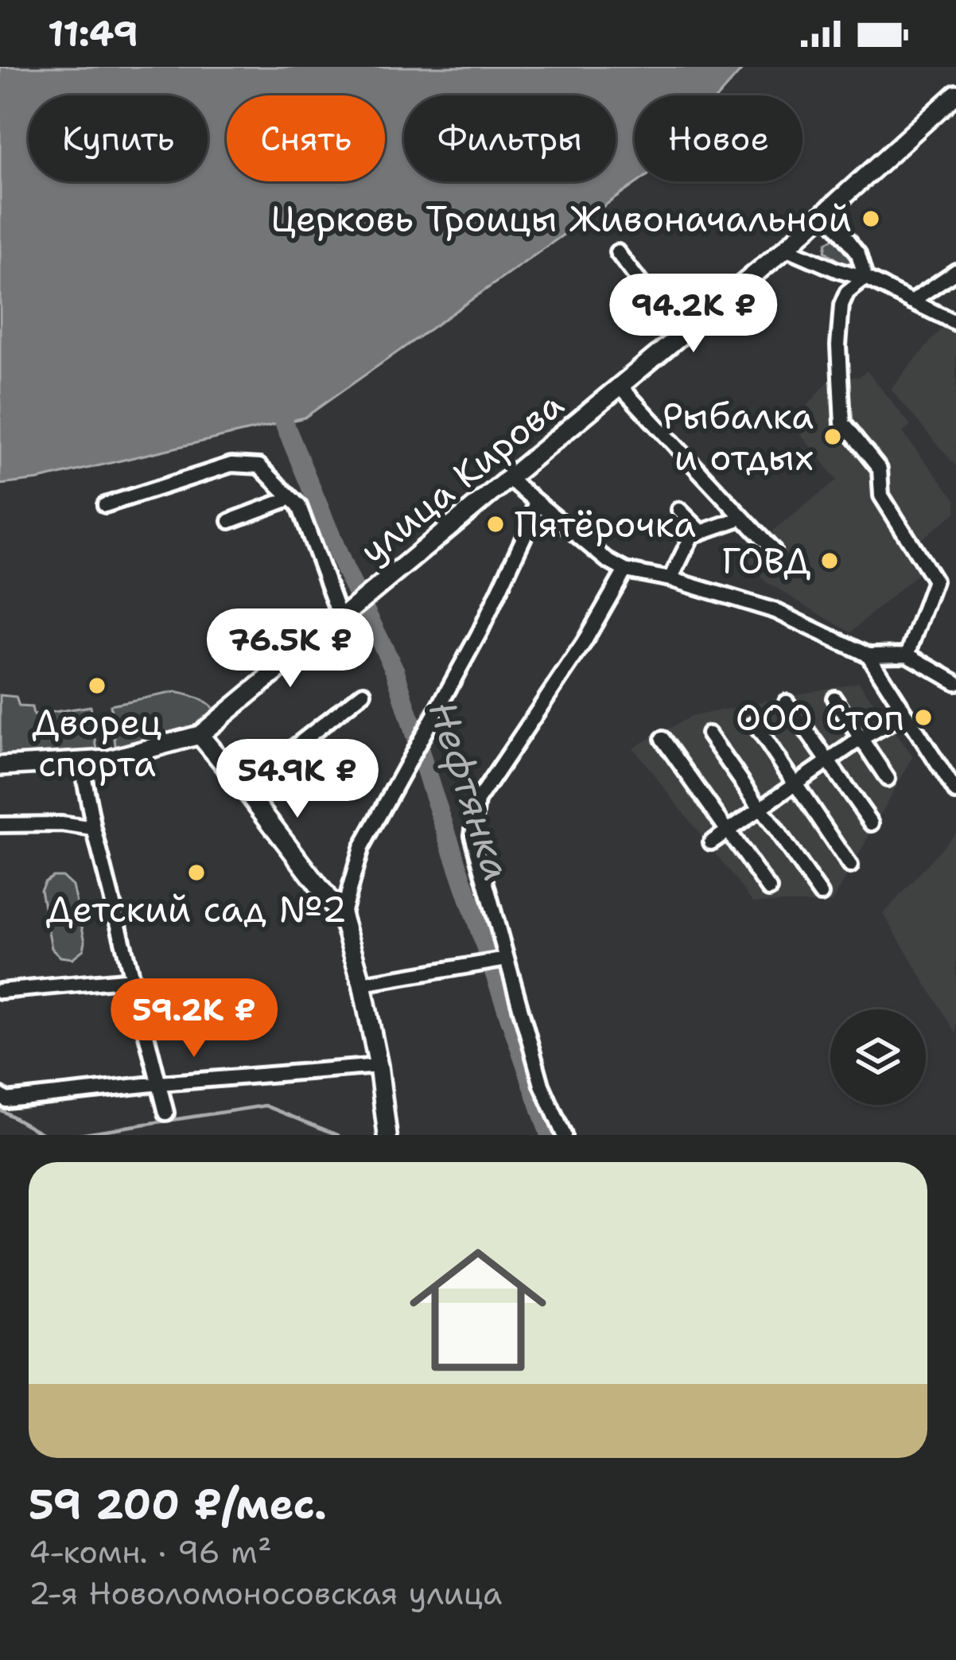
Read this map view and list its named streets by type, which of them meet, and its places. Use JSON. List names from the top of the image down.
{
  "streets": {
    "main road": ["улица Кирова"]
  },
  "water": ["Нефтянка"],
  "places": [
    "Церковь Троицы Живоначальной",
    "Рыбалка и отдых",
    "Пятёрочка",
    "ГОВД",
    "Дворец спорта",
    "ООО Стоп",
    "Детский сад №2"
  ],
  "page": {
    "status": "11:49",
    "chip": [
      "Купить",
      "Снять",
      "Фильтры",
      "Новое"
    ],
    "price": [
      "94.2K ₽",
      "76.5K ₽",
      "54.9K ₽",
      "59.2K ₽"
    ],
    "list": [
      {
        "name": "59 200 ₽/мес.",
        "note": "4-комн. · 96 m² · 2-я Новоломоносовская улица"
      }
    ]
  }
}
